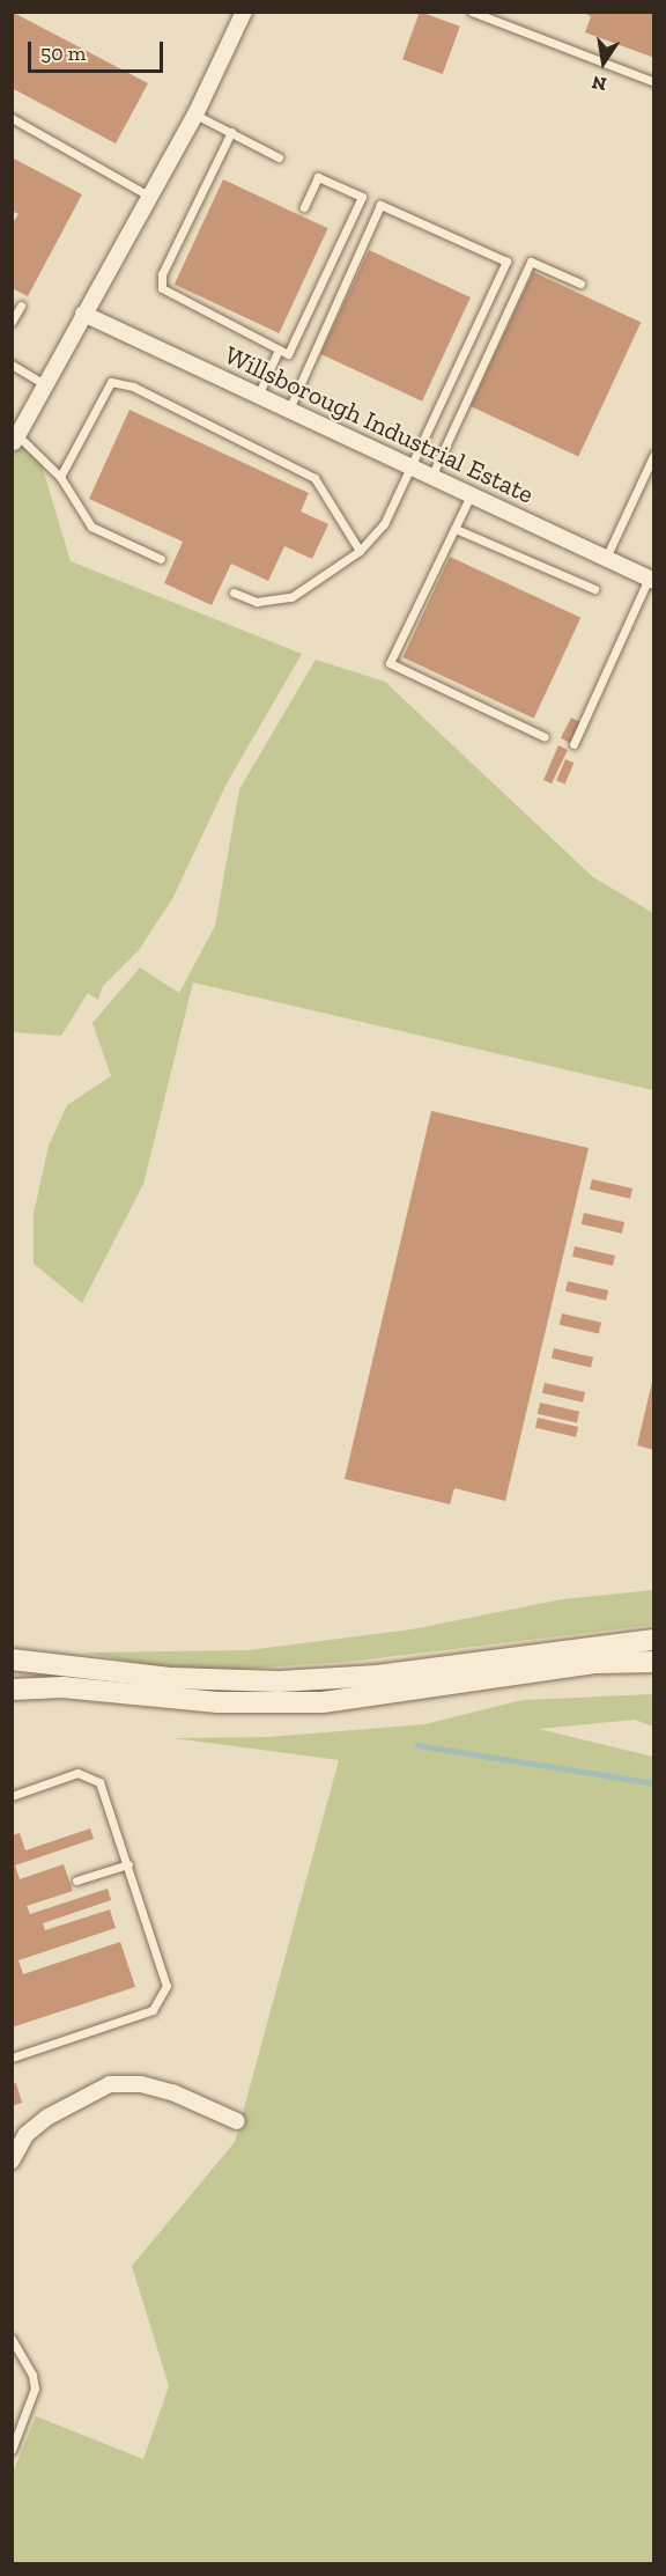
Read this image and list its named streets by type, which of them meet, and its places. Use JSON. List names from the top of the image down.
{
  "streets": {
    "street": ["Willsborough Industrial Estate"]
  },
  "scale_bar": "50 m",
  "north": "bottom"
}
